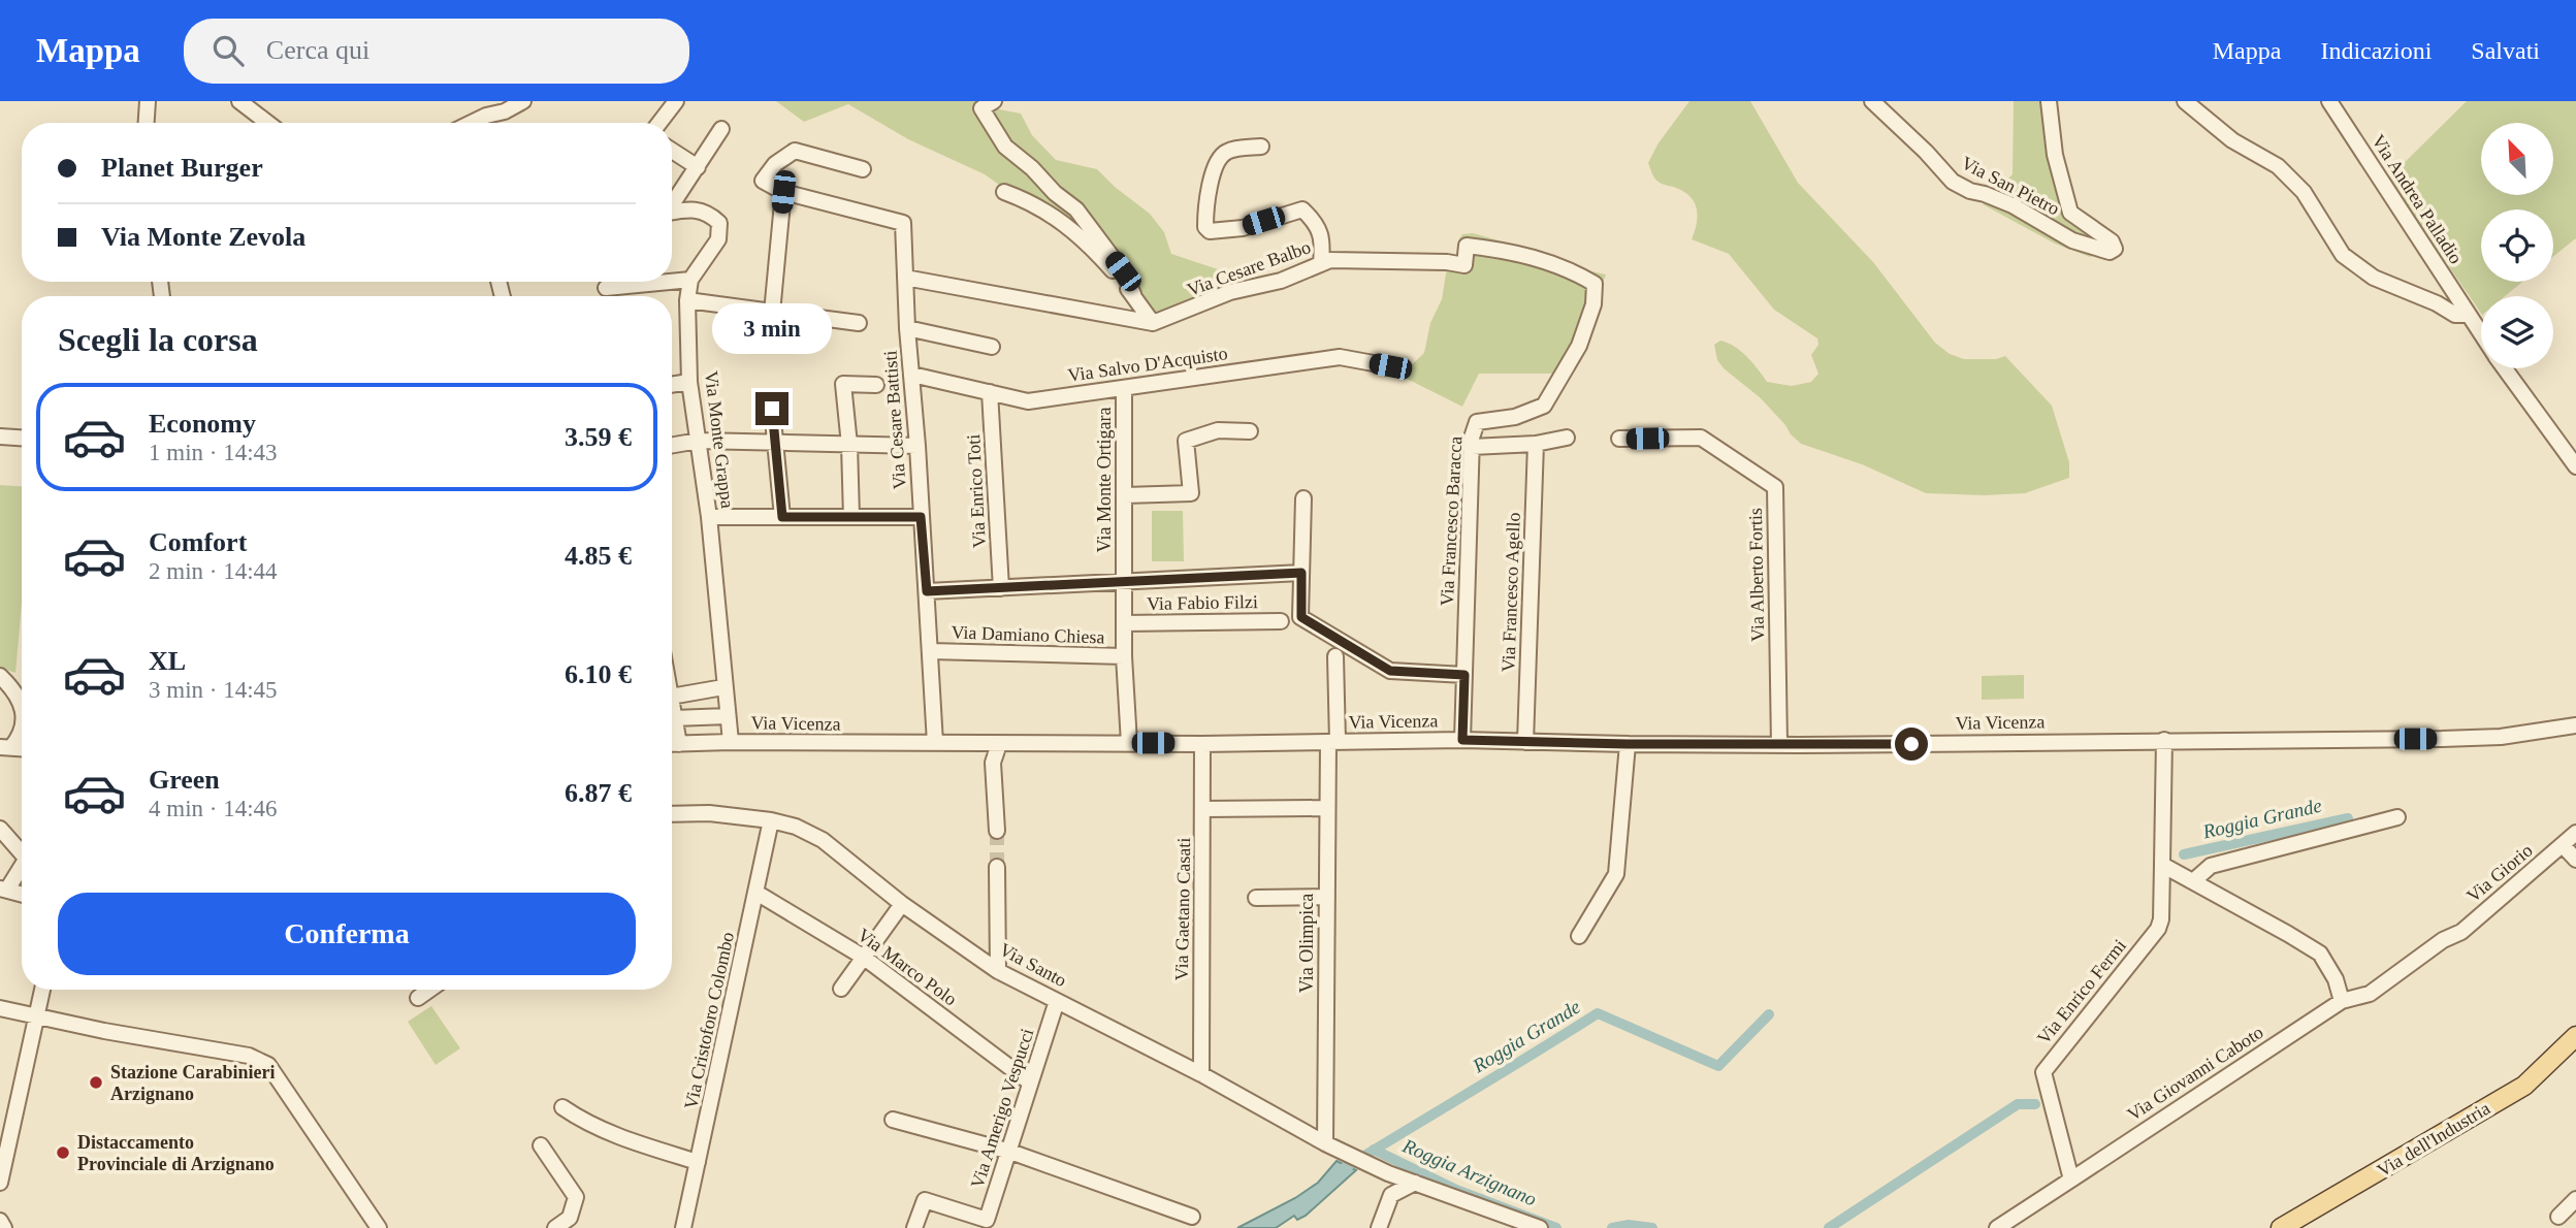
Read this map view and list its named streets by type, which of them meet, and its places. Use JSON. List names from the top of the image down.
{
  "streets": {
    "main road": ["Via dell'Industria"],
    "street": [
      "Via San Pietro",
      "Via Andrea Palladio",
      "Via Cesare Balbo",
      "Via Salvo D'Acquisto",
      "Via Cesare Battisti",
      "Via Monte Grappa",
      "Via Monte Ortigara",
      "Via Enrico Toti",
      "Via Francesco Baracca",
      "Via Alberto Fortis",
      "Via Francesco Agello",
      "Via Fabio Filzi",
      "Via Damiano Chiesa",
      "Via Vicenza",
      "Via Giorio",
      "Via Gaetano Casati",
      "Via Olimpica",
      "Via Santo",
      "Via Marco Polo",
      "Via Enrico Fermi",
      "Via Cristoforo Colombo",
      "Via Giovanni Caboto",
      "Via Amerigo Vespucci"
    ]
  },
  "crossings": [
    ["Via Cesare Balbo", "Via Francesco Baracca"],
    ["Via Salvo D'Acquisto", "Via Cesare Battisti"],
    ["Via Salvo D'Acquisto", "Via Monte Ortigara"],
    ["Via Salvo D'Acquisto", "Via Enrico Toti"],
    ["Via Cesare Battisti", "Via Damiano Chiesa"],
    ["Via Cesare Battisti", "Via Vicenza"],
    ["Via Monte Grappa", "Via Vicenza"],
    ["Via Monte Ortigara", "Via Fabio Filzi"],
    ["Via Monte Ortigara", "Via Damiano Chiesa"],
    ["Via Monte Ortigara", "Via Vicenza"],
    ["Via Francesco Baracca", "Via Vicenza"],
    ["Via Alberto Fortis", "Via Vicenza"],
    ["Via Francesco Agello", "Via Vicenza"],
    ["Via Vicenza", "Via Gaetano Casati"],
    ["Via Vicenza", "Via Olimpica"],
    ["Via Vicenza", "Via Enrico Fermi"],
    ["Via Giorio", "Via Giovanni Caboto"],
    ["Via Gaetano Casati", "Via Santo"],
    ["Via Olimpica", "Via Santo"],
    ["Via Santo", "Via Cristoforo Colombo"],
    ["Via Santo", "Via Amerigo Vespucci"],
    ["Via Marco Polo", "Via Cristoforo Colombo"],
    ["Via Marco Polo", "Via Amerigo Vespucci"],
    ["Via Enrico Fermi", "Via Giovanni Caboto"]
  ],
  "water": ["Roggia Grande", "Roggia Arzignano"],
  "places": ["Stazione Carabinieri Arzignano", "Distaccamento Provinciale di Arzignano"],
  "north": "top left",
  "page": {
    "header": "Mappa",
    "search": "Cerca qui",
    "nav": ["Mappa", "Indicazioni", "Salvati"],
    "banner": ["Planet Burger", "Via Monte Zevola"],
    "heading": "Scegli la corsa",
    "bubble": "3 min",
    "list": [
      {
        "name": "Economy",
        "note": "1 min · 14:43",
        "value": "3.59 €"
      },
      {
        "name": "Comfort",
        "note": "2 min · 14:44",
        "value": "4.85 €"
      },
      {
        "name": "XL",
        "note": "3 min · 14:45",
        "value": "6.10 €"
      },
      {
        "name": "Green",
        "note": "4 min · 14:46",
        "value": "6.87 €"
      }
    ],
    "buttons": "Conferma"
  }
}
